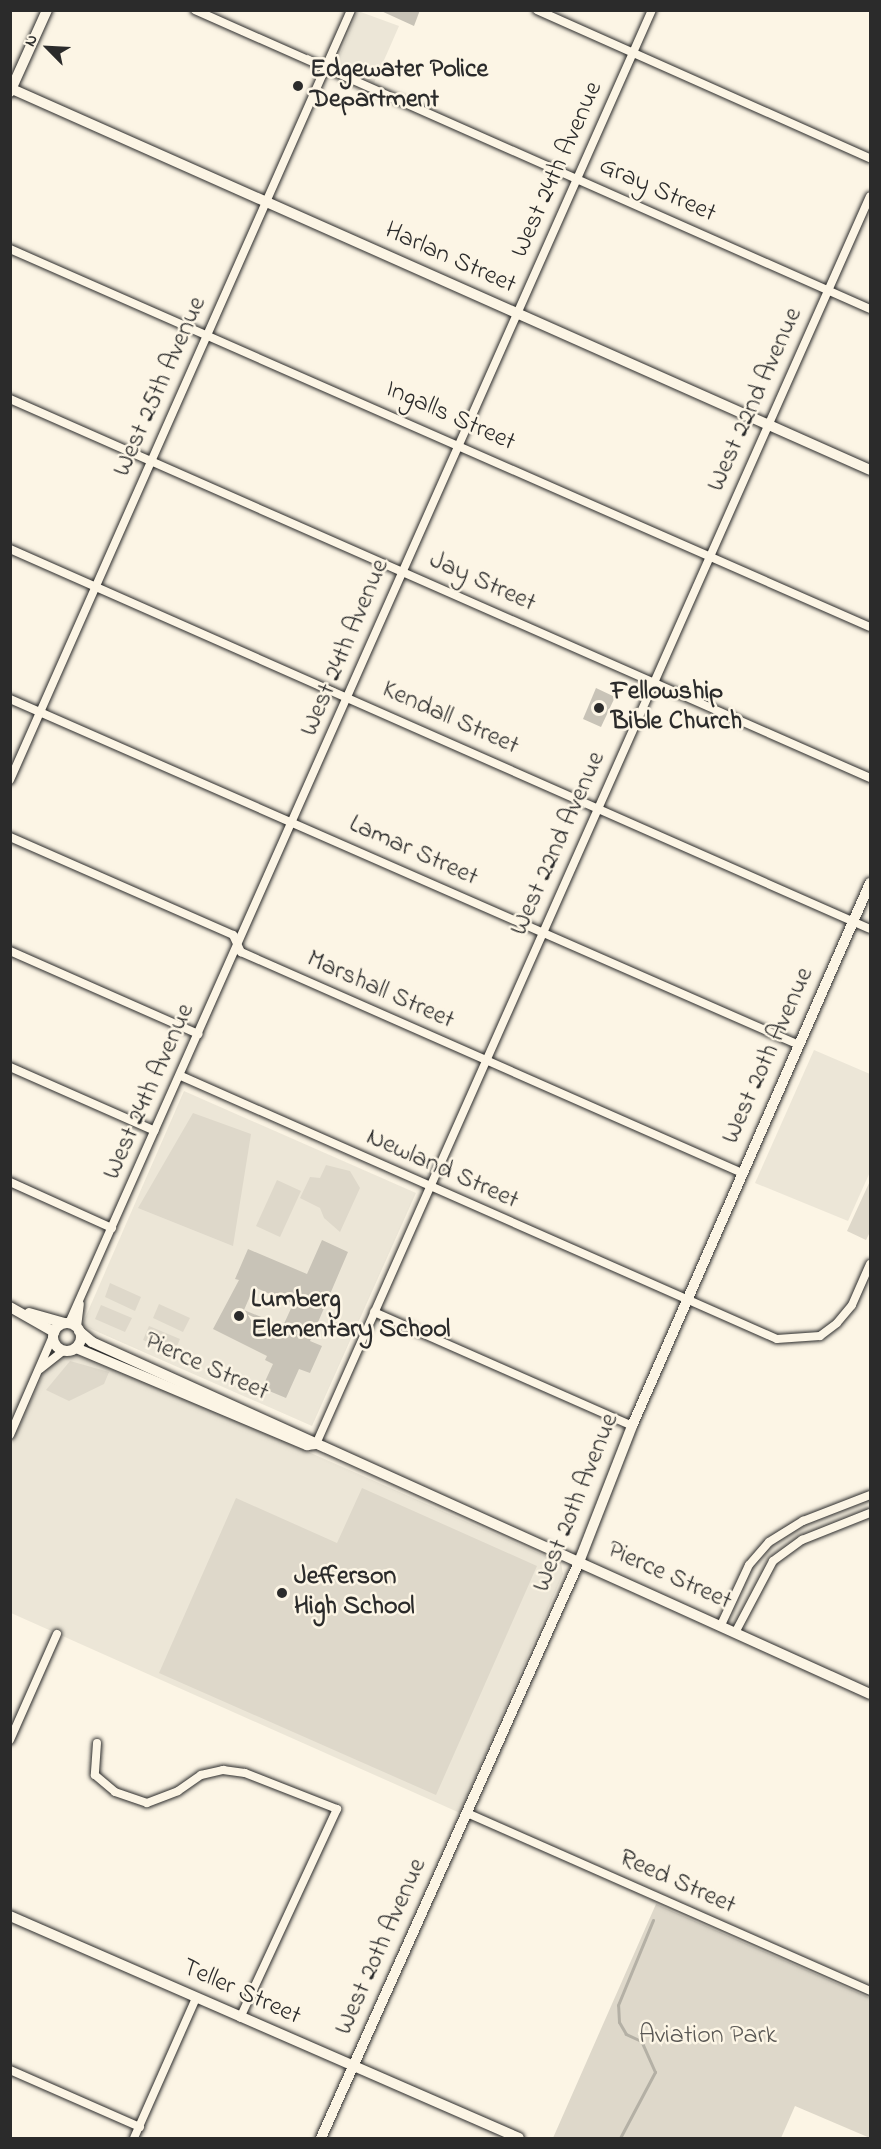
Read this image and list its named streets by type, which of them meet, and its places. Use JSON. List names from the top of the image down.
{
  "streets": {
    "street": [
      "West 24th Avenue",
      "Gray Street",
      "Harlan Street",
      "West 25th Avenue",
      "West 22nd Avenue",
      "Ingalls Street",
      "Jay Street",
      "Kendall Street",
      "Lamar Street",
      "Marshall Street",
      "West 20th Avenue",
      "Newland Street",
      "Pierce Street",
      "Reed Street",
      "Teller Street"
    ]
  },
  "crossings": [
    ["West 24th Avenue", "Gray Street"],
    ["West 24th Avenue", "Harlan Street"],
    ["West 24th Avenue", "Ingalls Street"],
    ["West 24th Avenue", "Jay Street"],
    ["West 24th Avenue", "Kendall Street"],
    ["West 24th Avenue", "Lamar Street"],
    ["West 24th Avenue", "Marshall Street"],
    ["West 24th Avenue", "Newland Street"],
    ["West 24th Avenue", "Pierce Street"],
    ["Gray Street", "West 25th Avenue"],
    ["Gray Street", "West 22nd Avenue"],
    ["Harlan Street", "West 25th Avenue"],
    ["Harlan Street", "West 22nd Avenue"],
    ["West 25th Avenue", "Ingalls Street"],
    ["West 25th Avenue", "Jay Street"],
    ["West 25th Avenue", "Kendall Street"],
    ["West 25th Avenue", "Lamar Street"],
    ["West 22nd Avenue", "Ingalls Street"],
    ["West 22nd Avenue", "Jay Street"],
    ["West 22nd Avenue", "Kendall Street"],
    ["West 22nd Avenue", "Lamar Street"],
    ["West 22nd Avenue", "Marshall Street"],
    ["West 22nd Avenue", "Newland Street"],
    ["West 22nd Avenue", "Pierce Street"],
    ["Kendall Street", "West 20th Avenue"],
    ["Lamar Street", "West 20th Avenue"],
    ["Marshall Street", "West 20th Avenue"],
    ["West 20th Avenue", "Newland Street"],
    ["West 20th Avenue", "Pierce Street"],
    ["West 20th Avenue", "Reed Street"],
    ["West 20th Avenue", "Teller Street"]
  ],
  "parks": ["Aviation Park"],
  "places": [
    "Edgewater Police Department",
    "Fellowship Bible Church",
    "Lumberg Elementary School",
    "Jefferson High School"
  ],
  "north": "top left"
}
